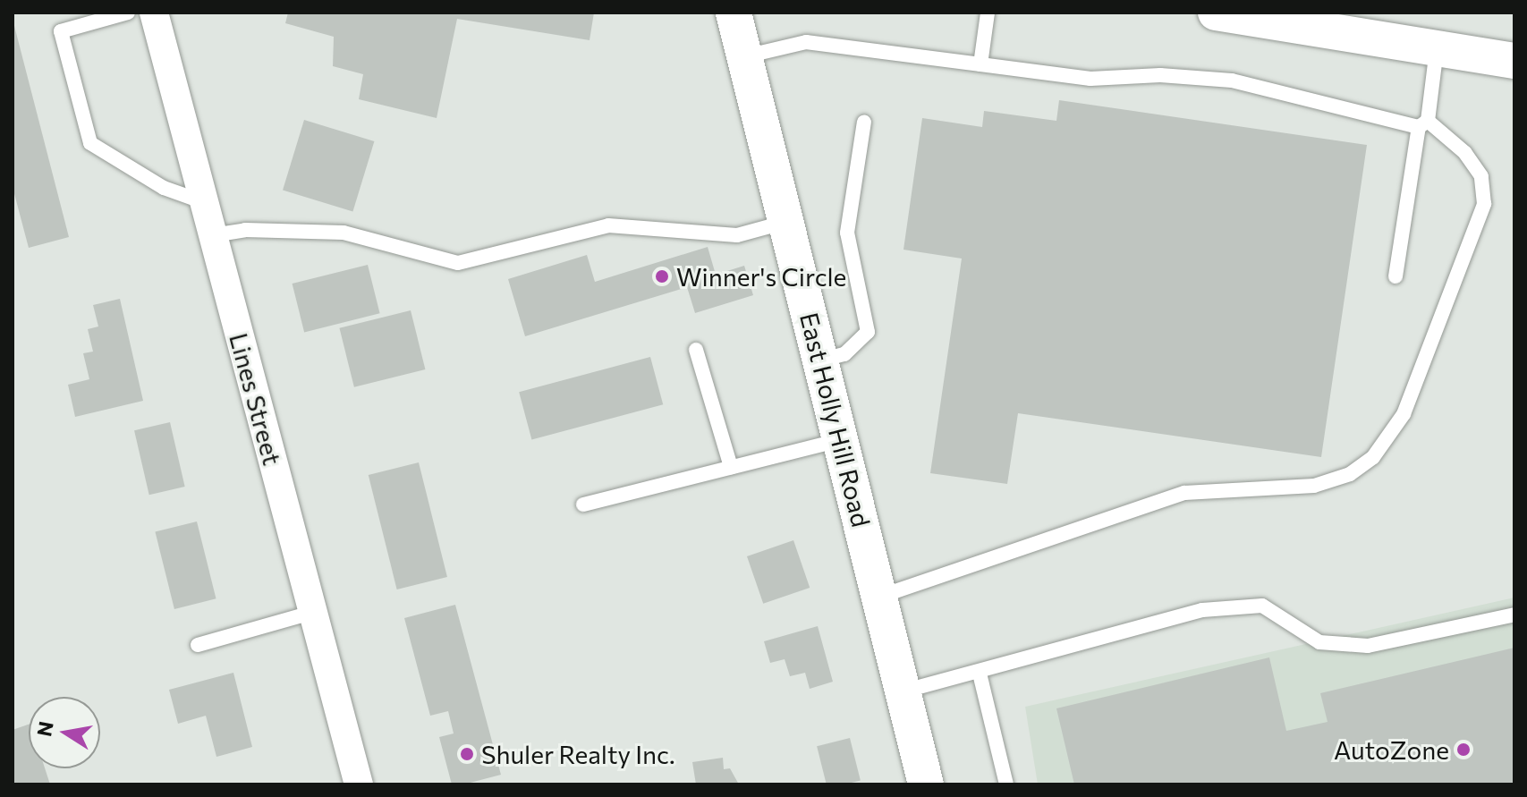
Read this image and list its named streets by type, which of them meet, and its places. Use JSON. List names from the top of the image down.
{
  "streets": {
    "street": ["Lines Street", "East Holly Hill Road"]
  },
  "places": ["Winner's Circle", "AutoZone", "Shuler Realty Inc."],
  "north": "left"
}
